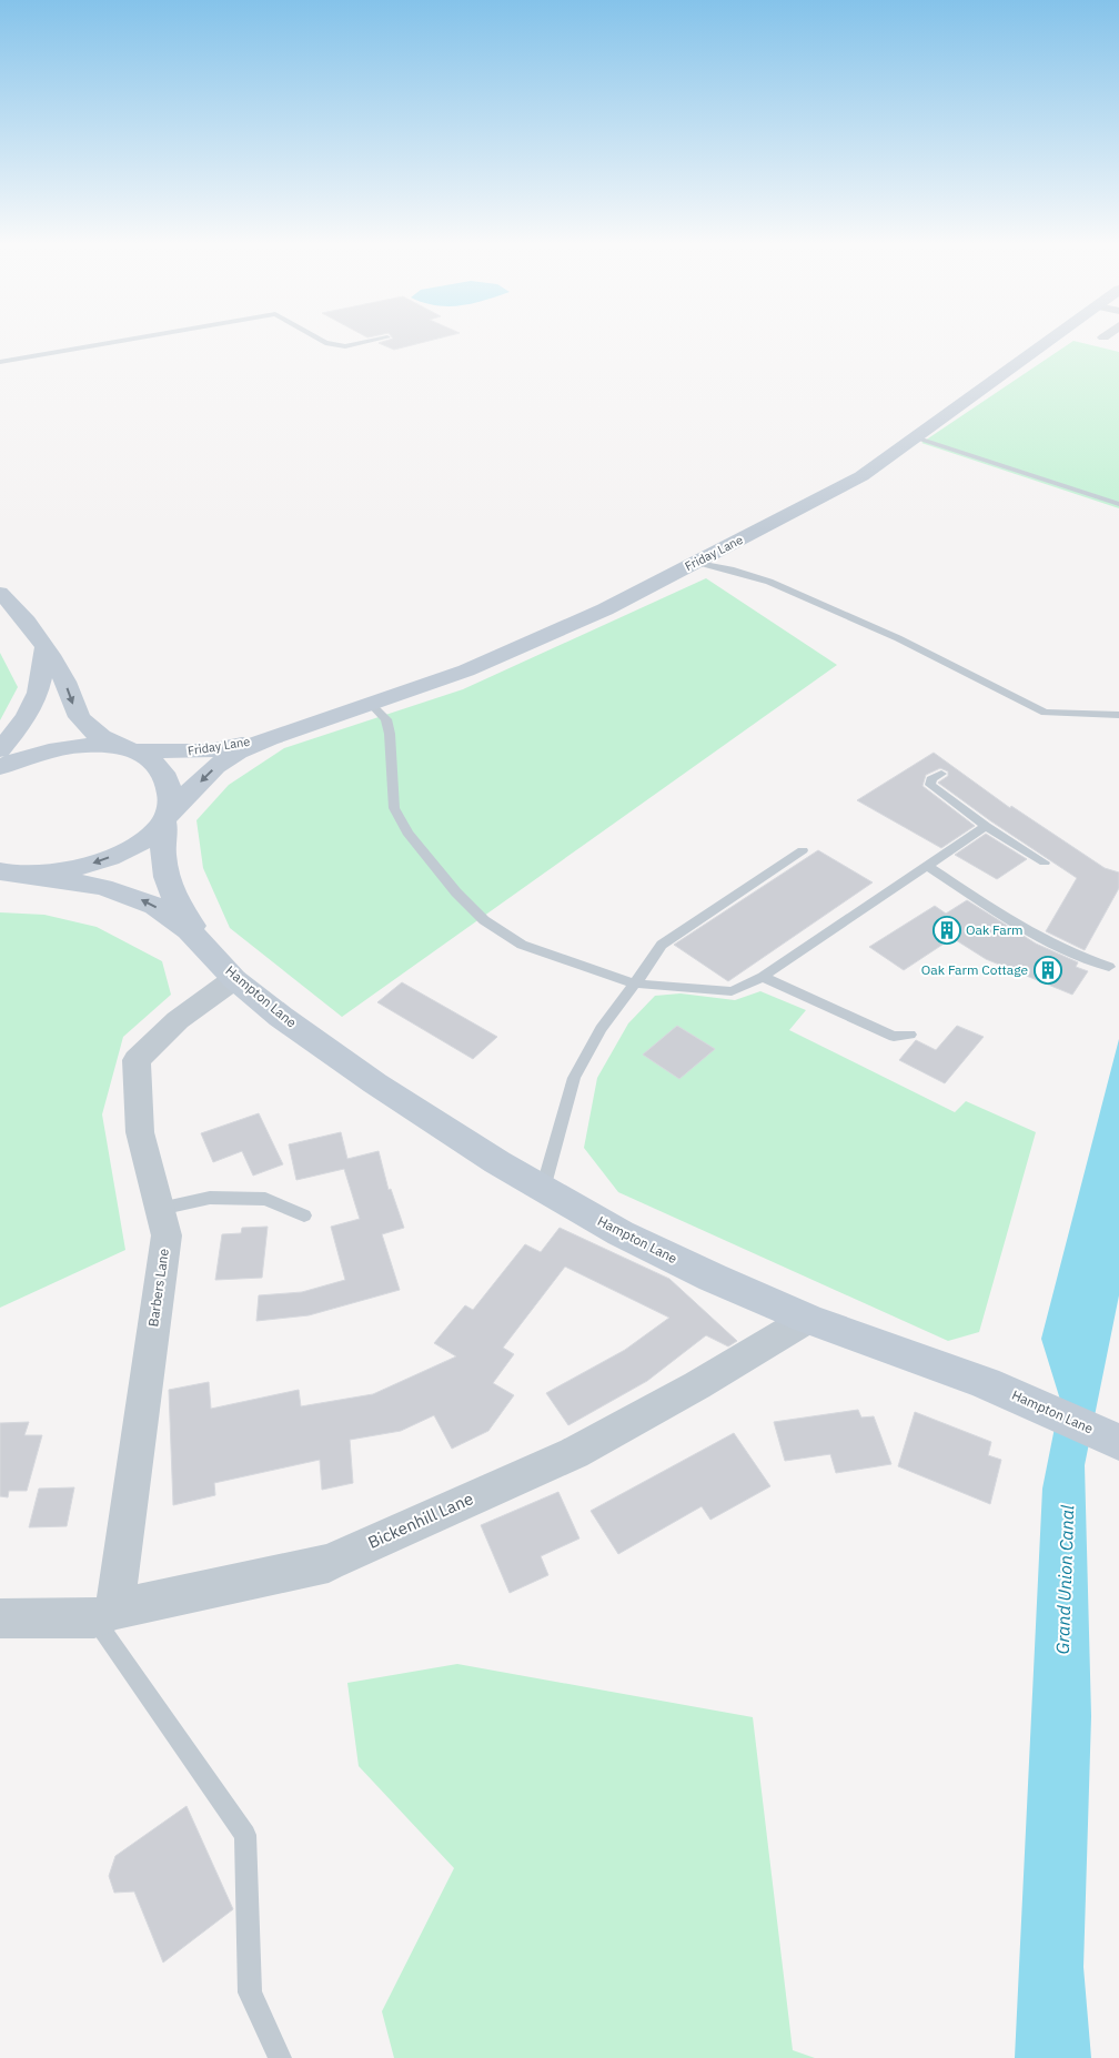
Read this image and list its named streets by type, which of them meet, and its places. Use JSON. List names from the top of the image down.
{
  "streets": {
    "street": [
      "Friday Lane",
      "Hampton Lane",
      "Barbers Lane",
      "Bickenhill Lane"
    ]
  },
  "crossings": [
    ["Friday Lane", "Hampton Lane"],
    ["Hampton Lane", "Barbers Lane"],
    ["Hampton Lane", "Bickenhill Lane"],
    ["Barbers Lane", "Bickenhill Lane"]
  ],
  "water": ["Grand Union Canal"],
  "places": {
    "building": ["Oak Farm", "Oak Farm Cottage"]
  }
}
